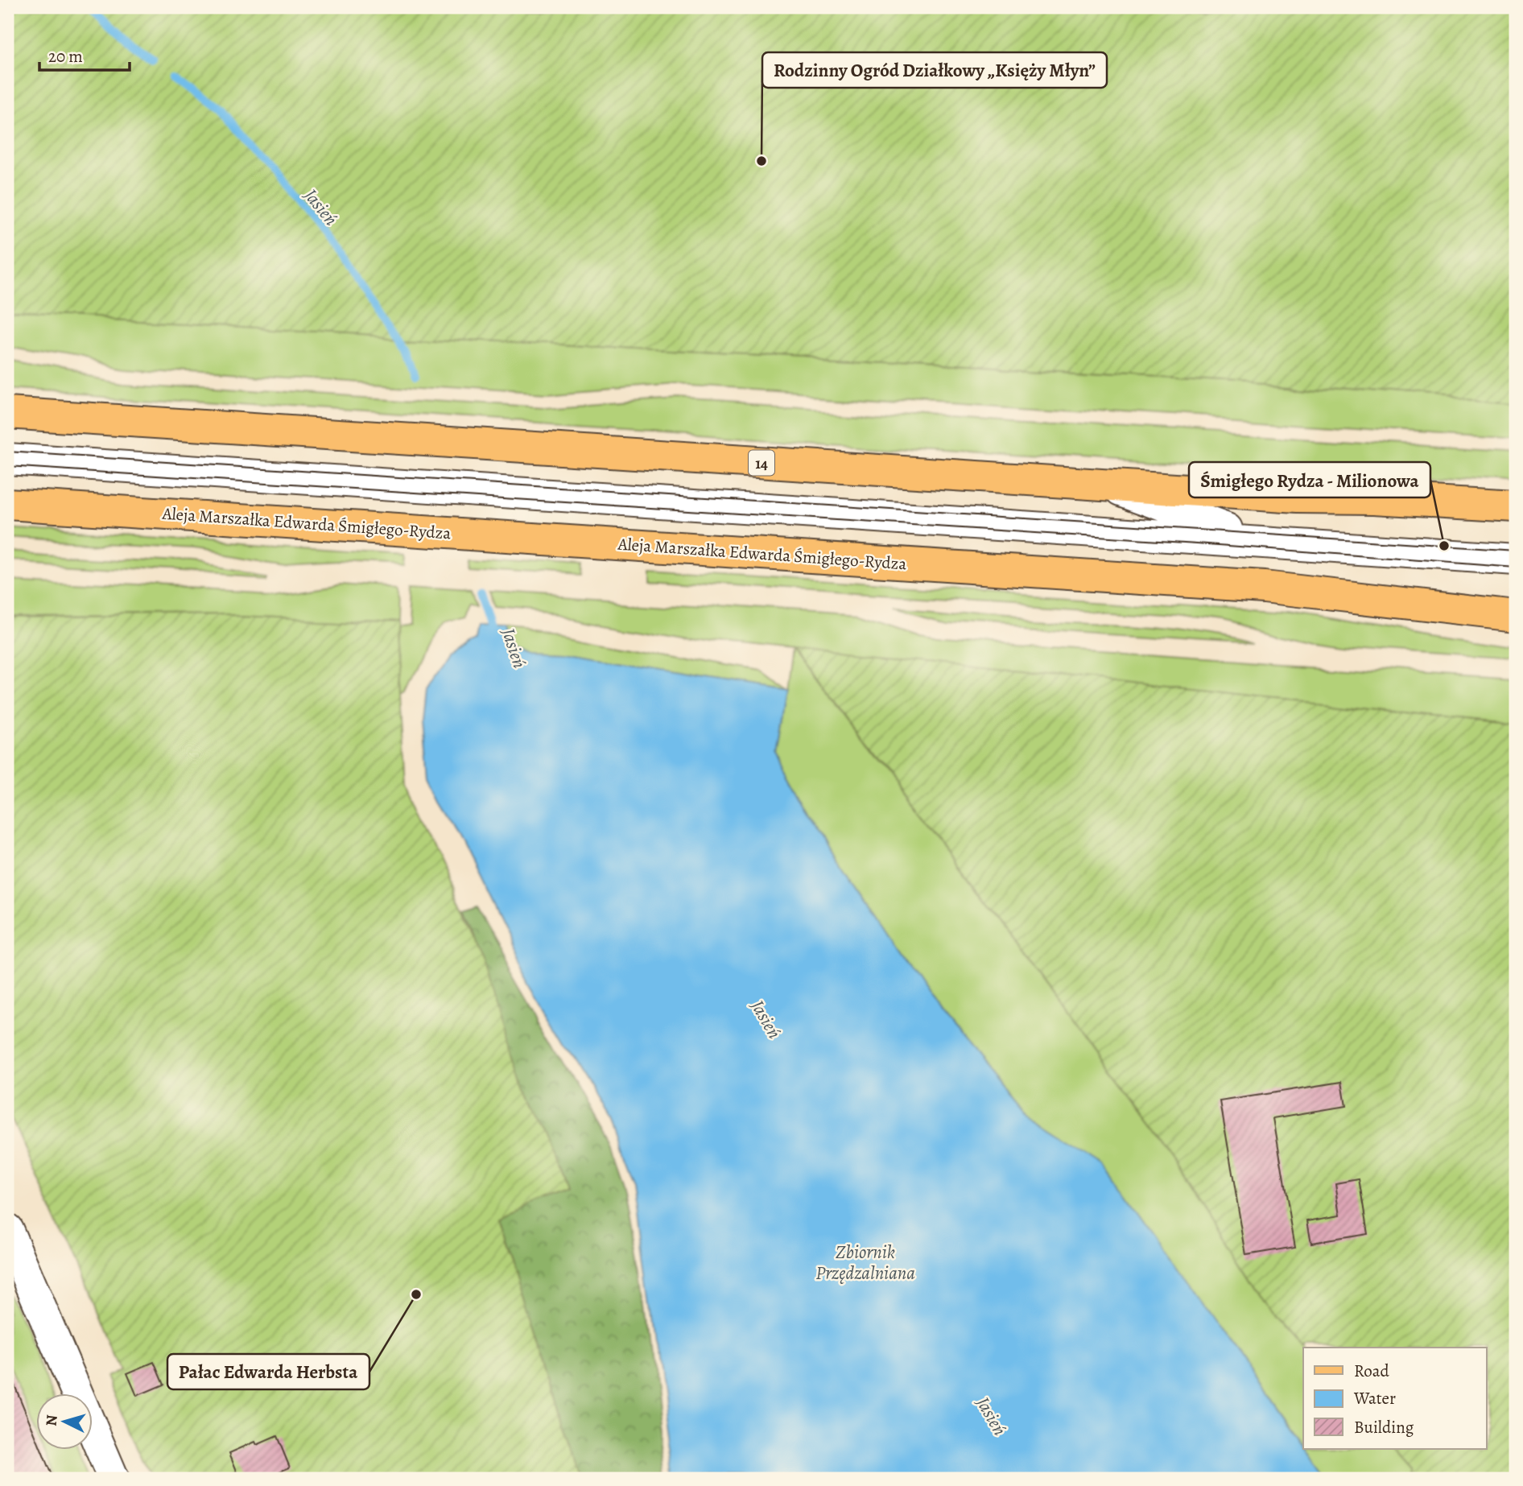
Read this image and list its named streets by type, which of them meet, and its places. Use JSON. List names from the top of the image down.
{
  "streets": {
    "main road": ["14", "Aleja Marszałka Edwarda Śmigłego-Rydza"]
  },
  "water": ["Jasień", "Zbiornik Przędzalniana"],
  "places": ["Rodzinny Ogród Działkowy „Księży Młyn”", "Śmigłego Rydza - Milionowa", "Pałac Edwarda Herbsta"],
  "legend": ["Road", "Water", "Building"],
  "scale_bar": "20 m",
  "north": "left"
}
